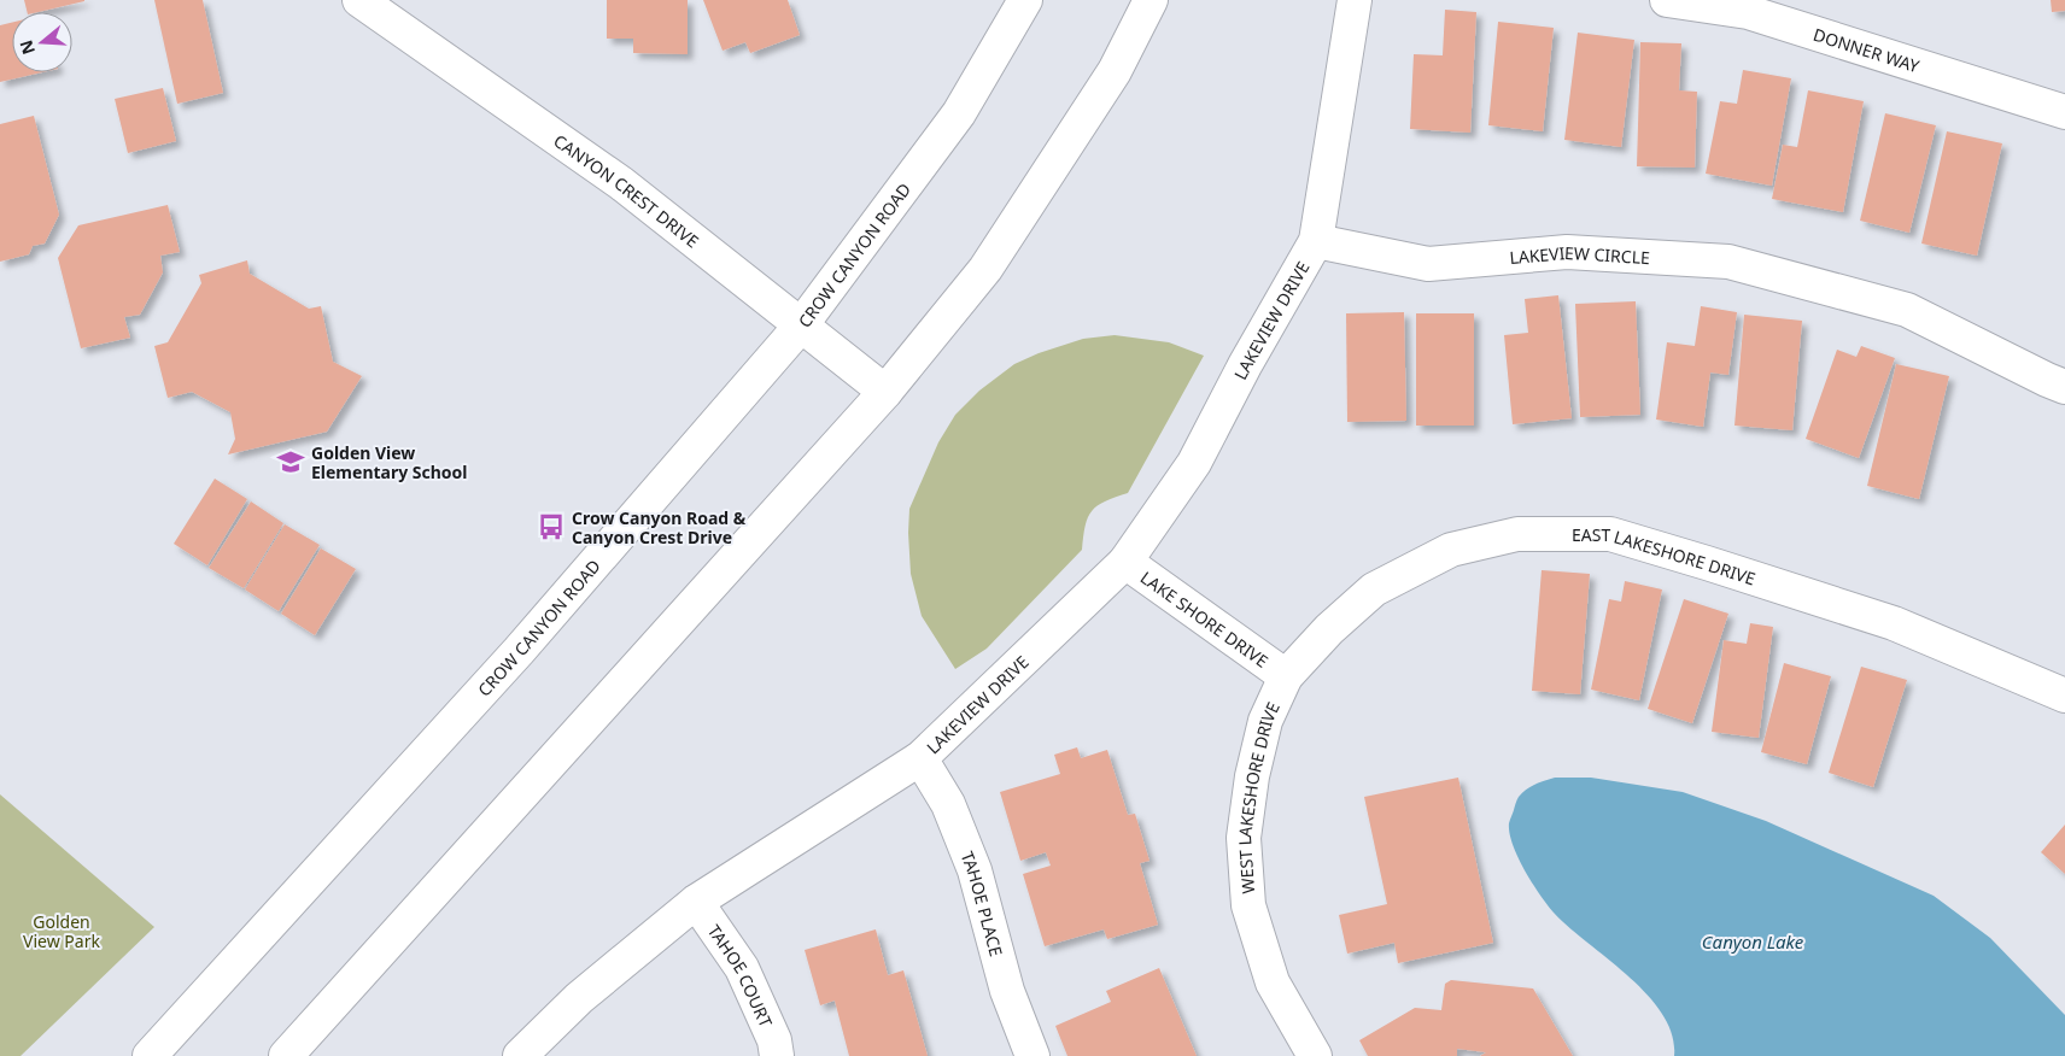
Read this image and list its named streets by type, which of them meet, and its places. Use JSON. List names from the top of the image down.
{
  "streets": {
    "street": [
      "DONNER WAY",
      "CANYON CREST DRIVE",
      "CROW CANYON ROAD",
      "LAKEVIEW CIRCLE",
      "LAKEVIEW DRIVE",
      "EAST LAKESHORE DRIVE",
      "LAKE SHORE DRIVE",
      "WEST LAKESHORE DRIVE",
      "TAHOE PLACE",
      "TAHOE COURT"
    ]
  },
  "crossings": [
    ["CANYON CREST DRIVE", "CROW CANYON ROAD"],
    ["LAKEVIEW CIRCLE", "LAKEVIEW DRIVE"],
    ["LAKEVIEW DRIVE", "LAKE SHORE DRIVE"],
    ["LAKEVIEW DRIVE", "TAHOE PLACE"],
    ["LAKEVIEW DRIVE", "TAHOE COURT"],
    ["EAST LAKESHORE DRIVE", "LAKE SHORE DRIVE"],
    ["EAST LAKESHORE DRIVE", "WEST LAKESHORE DRIVE"],
    ["LAKE SHORE DRIVE", "WEST LAKESHORE DRIVE"]
  ],
  "water": ["Canyon Lake"],
  "parks": ["Golden View Park"],
  "places": {
    "school or university": ["Golden View Elementary School"],
    "bus stop": ["Crow Canyon Road & Canyon Crest Drive"]
  },
  "north": "left"
}
